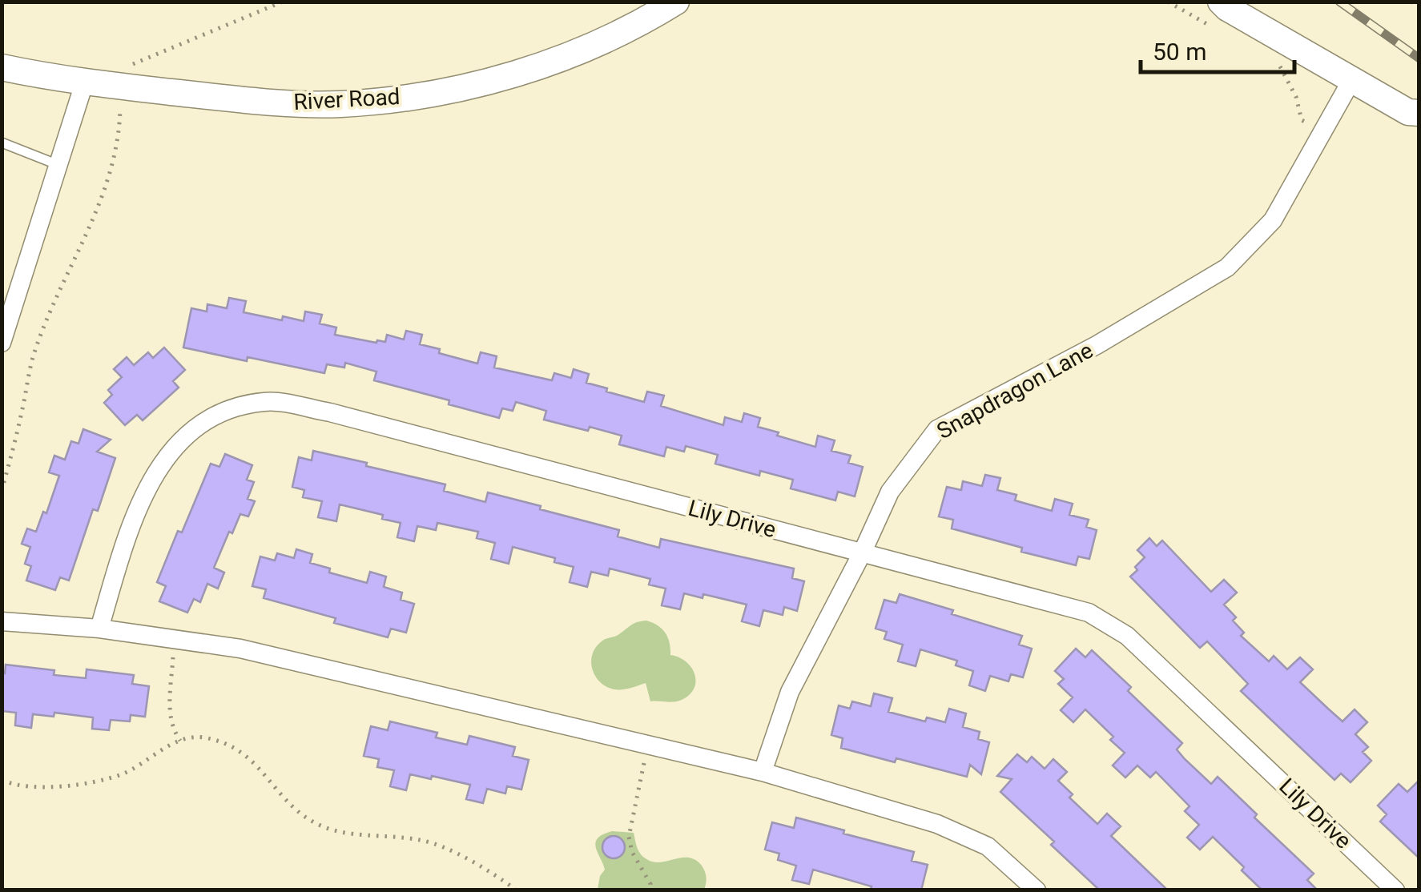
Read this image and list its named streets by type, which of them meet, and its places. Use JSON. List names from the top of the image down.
{
  "streets": {
    "street": ["River Road", "Snapdragon Lane", "Lily Drive"]
  },
  "crossings": [
    ["Snapdragon Lane", "Lily Drive"]
  ],
  "scale_bar": "50 m"
}
